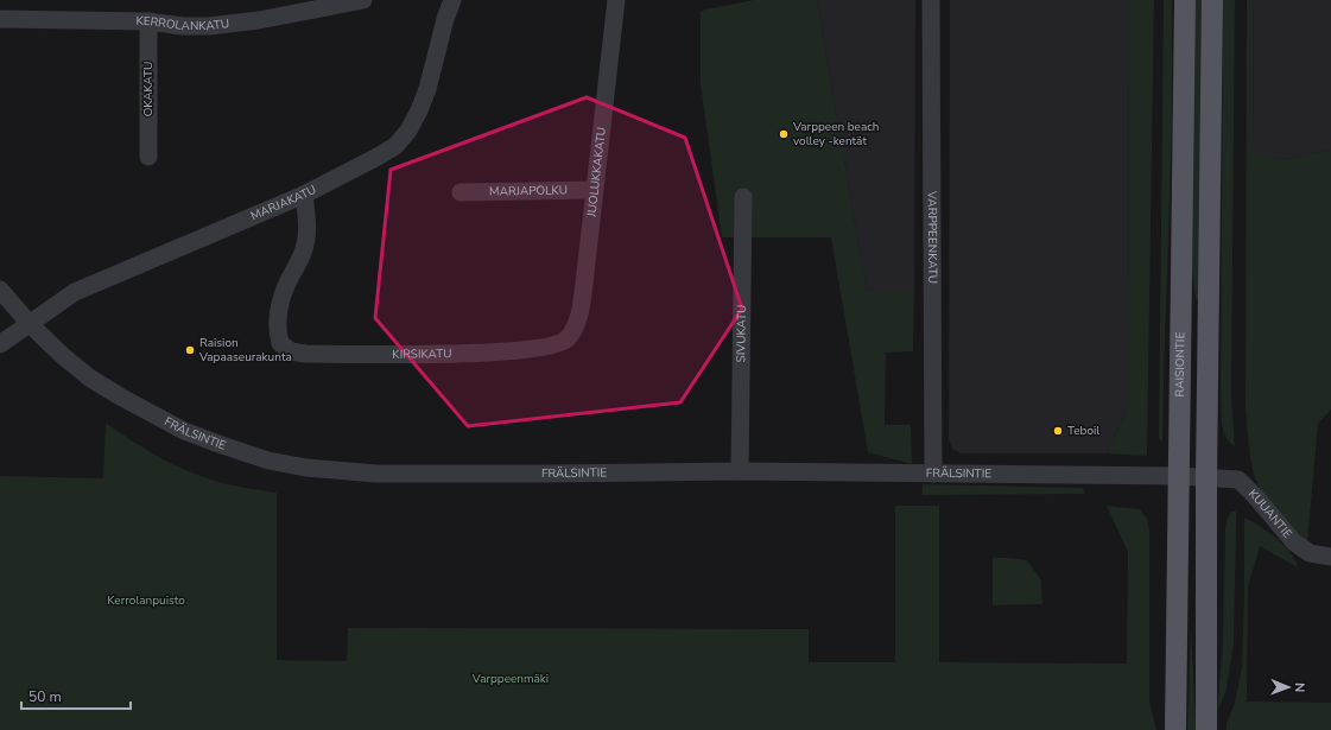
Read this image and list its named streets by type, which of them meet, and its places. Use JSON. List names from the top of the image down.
{
  "streets": {
    "main road": ["RAISIONTIE"],
    "street": [
      "KERROLANKATU",
      "OKAKATU",
      "JUOLUKKAKATU",
      "MARJAPOLKU",
      "MARJAKATU",
      "VARPPEENKATU",
      "SIVUKATU",
      "KIRSIKATU",
      "FRÄLSINTIE",
      "KUUANTIE"
    ]
  },
  "crossings": [
    ["KERROLANKATU", "OKAKATU"],
    ["JUOLUKKAKATU", "MARJAPOLKU"],
    ["JUOLUKKAKATU", "KIRSIKATU"],
    ["MARJAKATU", "KIRSIKATU"],
    ["MARJAKATU", "FRÄLSINTIE"],
    ["VARPPEENKATU", "FRÄLSINTIE"],
    ["SIVUKATU", "FRÄLSINTIE"],
    ["RAISIONTIE", "FRÄLSINTIE"],
    ["FRÄLSINTIE", "KUUANTIE"]
  ],
  "parks": ["Kerrolanpuisto", "Varppeenmäki"],
  "places": ["Varppeen beach volley -kentät", "Raision Vapaaseurakunta", "Teboil"],
  "scale_bar": "50 m",
  "north": "right"
}
